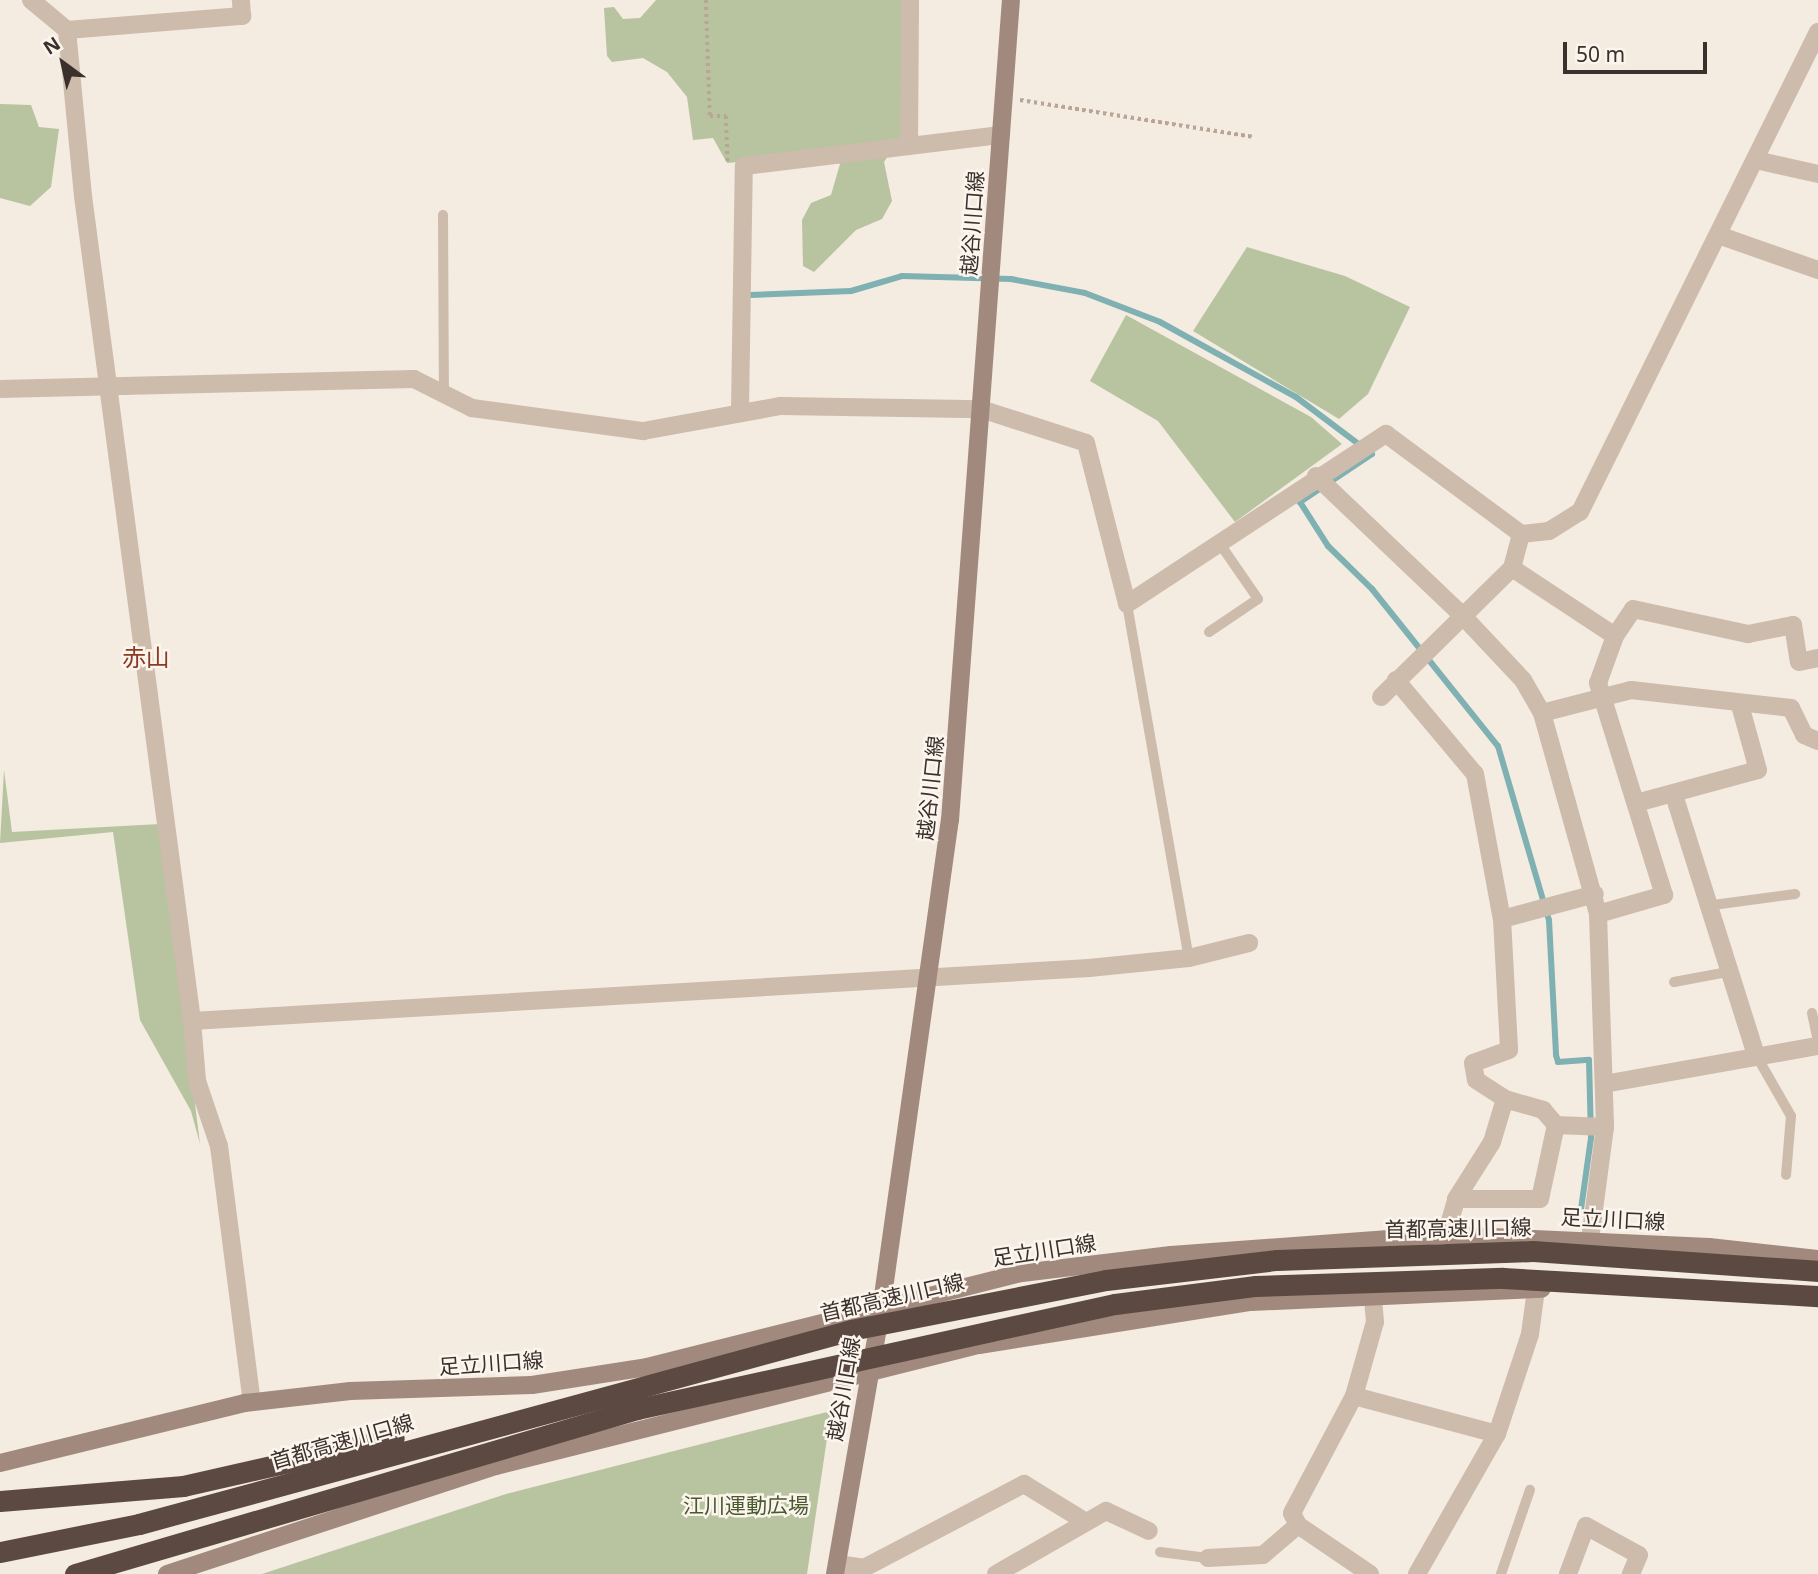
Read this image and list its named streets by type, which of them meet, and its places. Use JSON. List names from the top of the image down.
{
  "streets": {
    "highway": ["首都高速川口線"],
    "main road": ["越谷川口線", "足立川口線"]
  },
  "crossings": [
    ["越谷川口線", "足立川口線"]
  ],
  "districts": ["赤山"],
  "parks": ["江川運動広場"],
  "scale_bar": "50 m",
  "north": "top left"
}
